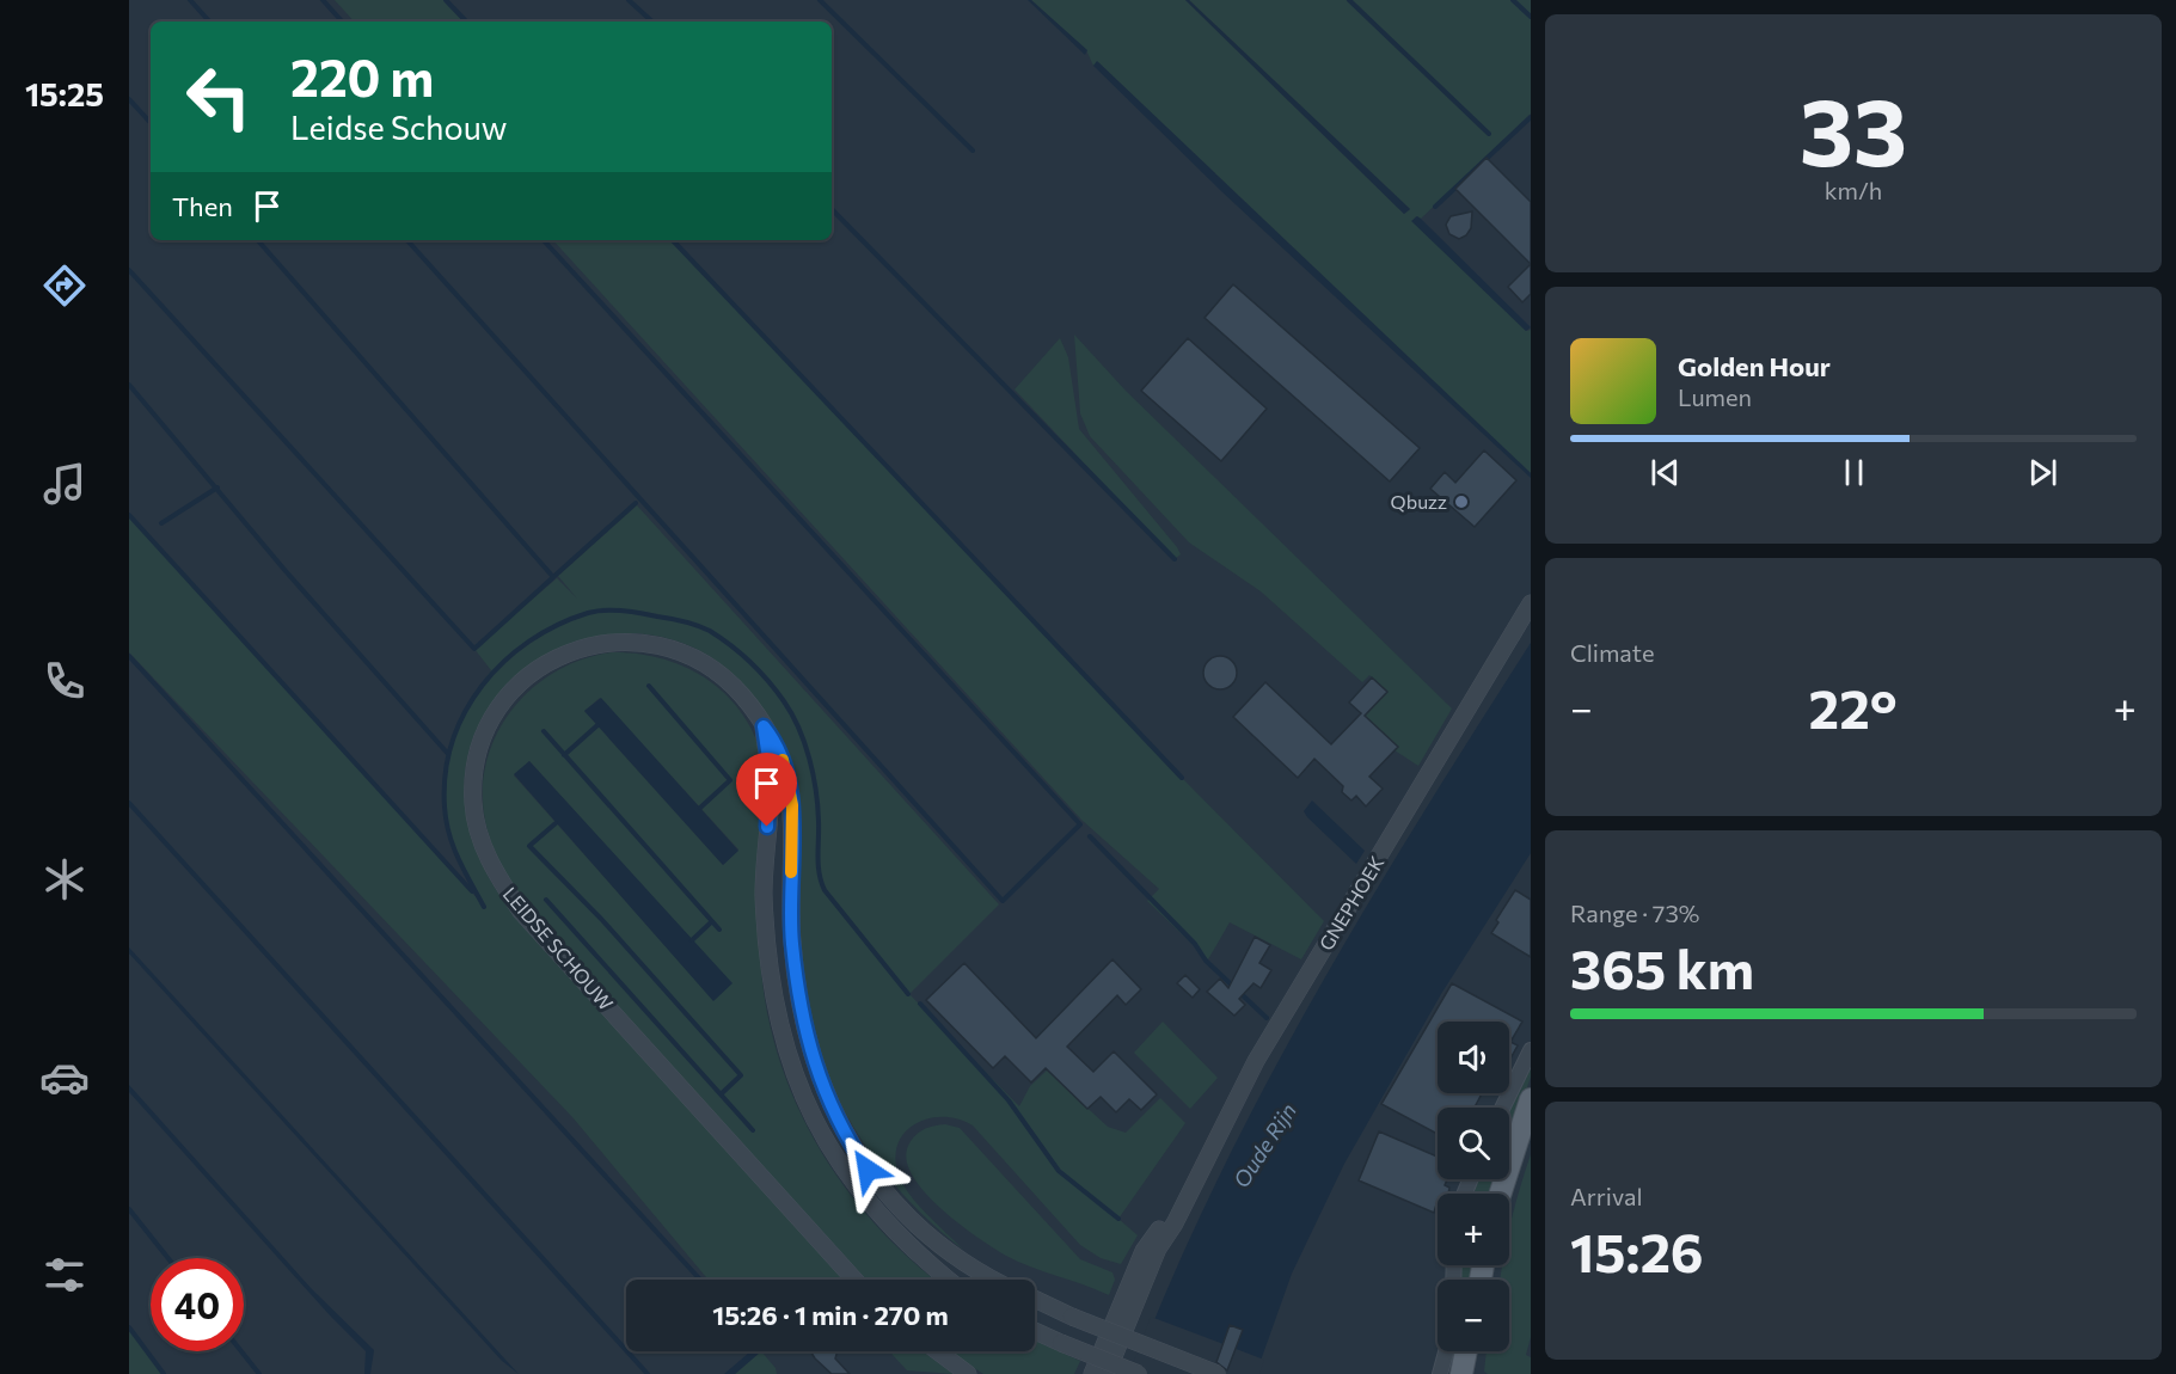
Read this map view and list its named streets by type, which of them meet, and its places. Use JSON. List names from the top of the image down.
{
  "streets": {
    "street": ["GNEPHOEK", "LEIDSE SCHOUW"]
  },
  "water": ["Oude Rijn"],
  "places": ["Qbuzz"],
  "page": {
    "tabs": "15:25",
    "tile": [
      ["33", "km/h"],
      "Climate",
      ["Range · 73%", "365 km"],
      ["Arrival", "15:26"]
    ],
    "turn": ["220 m", "Leidse Schouw"],
    "then": "Then",
    "song": ["Golden Hour", "Lumen"],
    "heat": ["−", "22°", "+"],
    "map_buttons": ["+", "−"],
    "limit": "40",
    "trip": "15:26 · 1 min · 270 m"
  }
}
